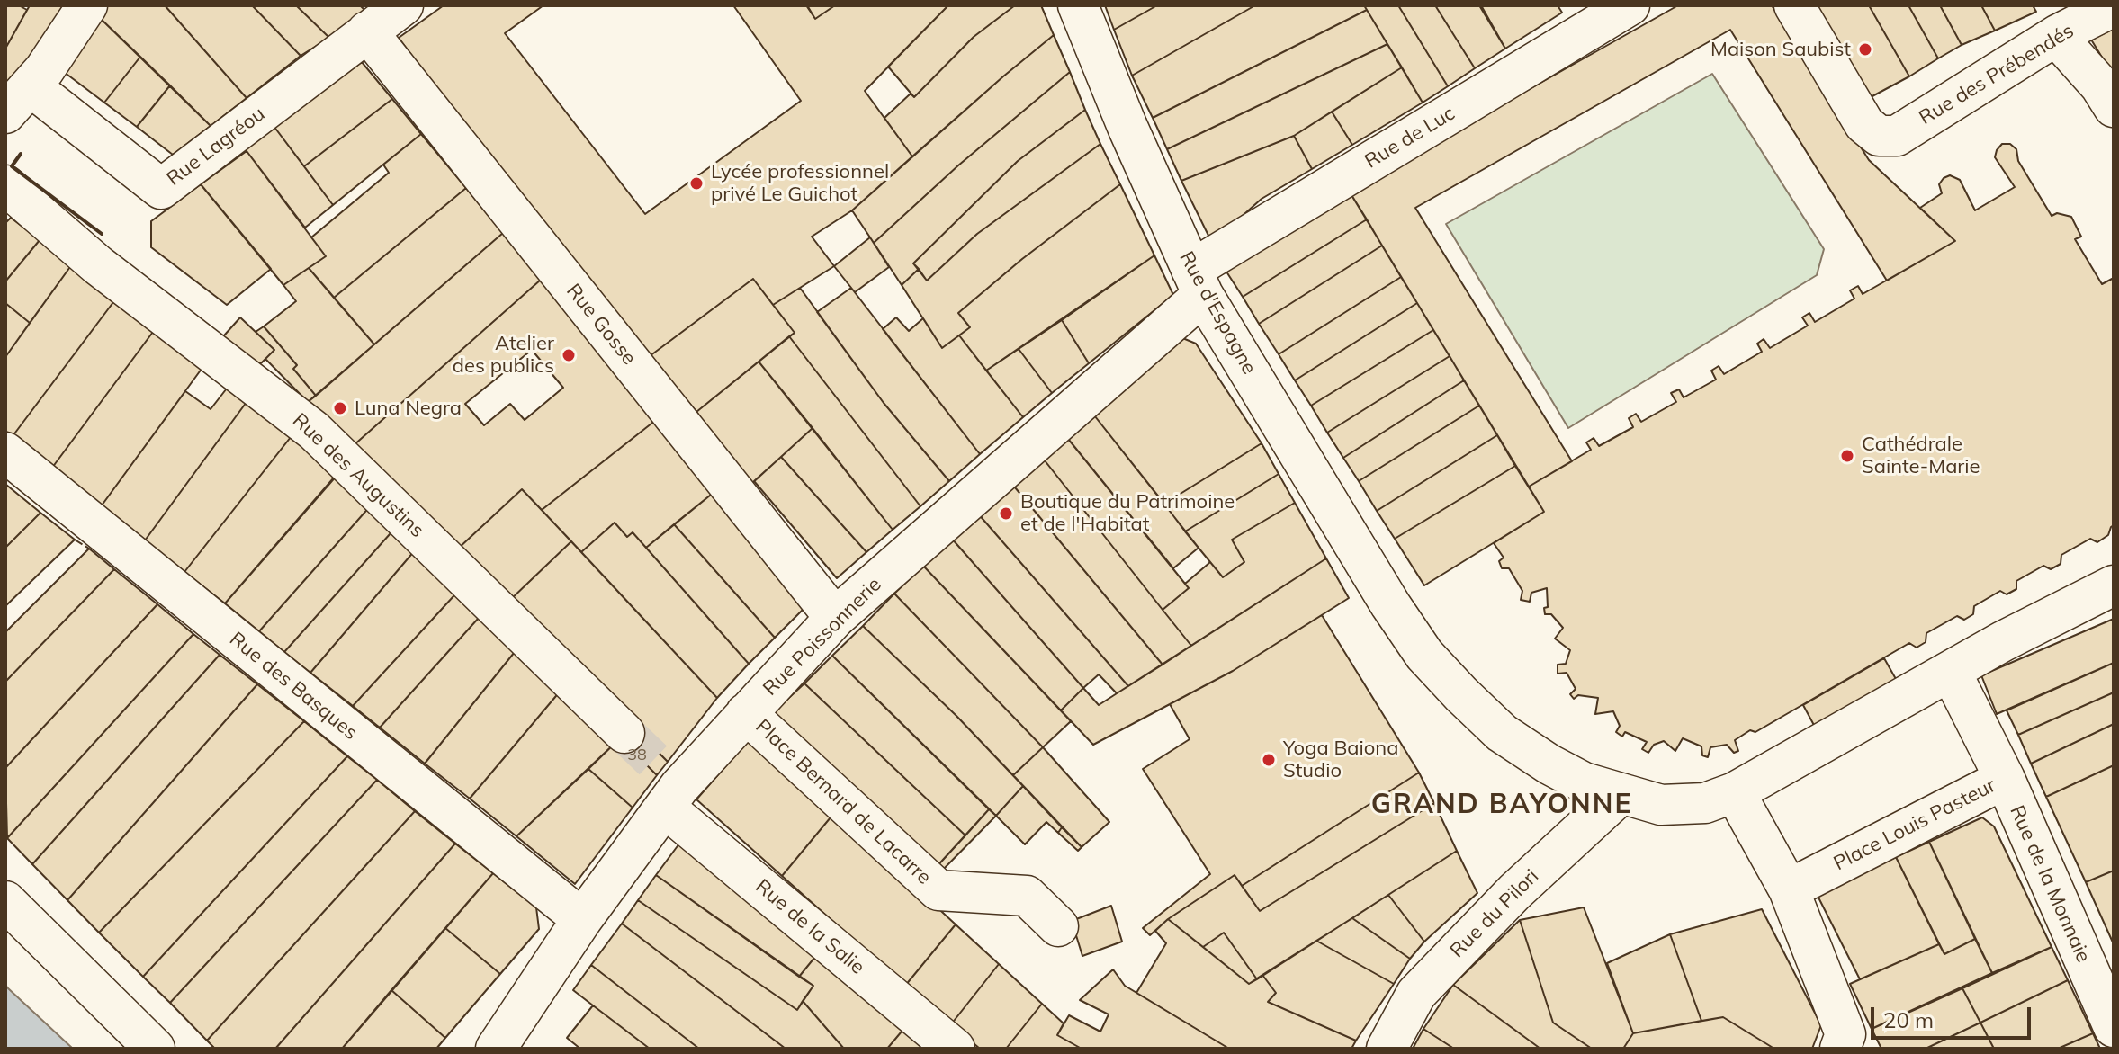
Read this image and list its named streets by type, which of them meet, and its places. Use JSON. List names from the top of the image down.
{
  "streets": {
    "street": [
      "Rue des Prébendés",
      "Rue de Luc",
      "Rue Lagréou",
      "Rue d'Espagne",
      "Rue Gosse",
      "Rue des Augustins",
      "Rue Poissonnerie",
      "Rue des Basques",
      "Place Bernard de Lacarre",
      "Place Louis Pasteur",
      "Rue de la Monnaie",
      "Rue du Pilori",
      "Rue de la Salie"
    ]
  },
  "crossings": [
    ["Rue de Luc", "Rue d'Espagne"],
    ["Rue de Luc", "Rue Poissonnerie"],
    ["Rue Lagréou", "Rue Gosse"],
    ["Rue d'Espagne", "Rue Poissonnerie"],
    ["Rue d'Espagne", "Rue du Pilori"],
    ["Rue Gosse", "Rue Poissonnerie"],
    ["Rue Poissonnerie", "Rue des Basques"],
    ["Rue Poissonnerie", "Place Bernard de Lacarre"],
    ["Rue Poissonnerie", "Rue de la Salie"],
    ["Place Louis Pasteur", "Rue de la Monnaie"]
  ],
  "districts": ["GRAND BAYONNE"],
  "places": [
    "Maison Saubist",
    "Lycée professionnel privé Le Guichot",
    "Atelier des publics",
    "Luna Negra",
    "Cathédrale Sainte-Marie",
    "Boutique du Patrimoine et de l'Habitat",
    "Yoga Baiona Studio"
  ],
  "house_numbers": ["38"],
  "scale_bar": "20 m"
}
